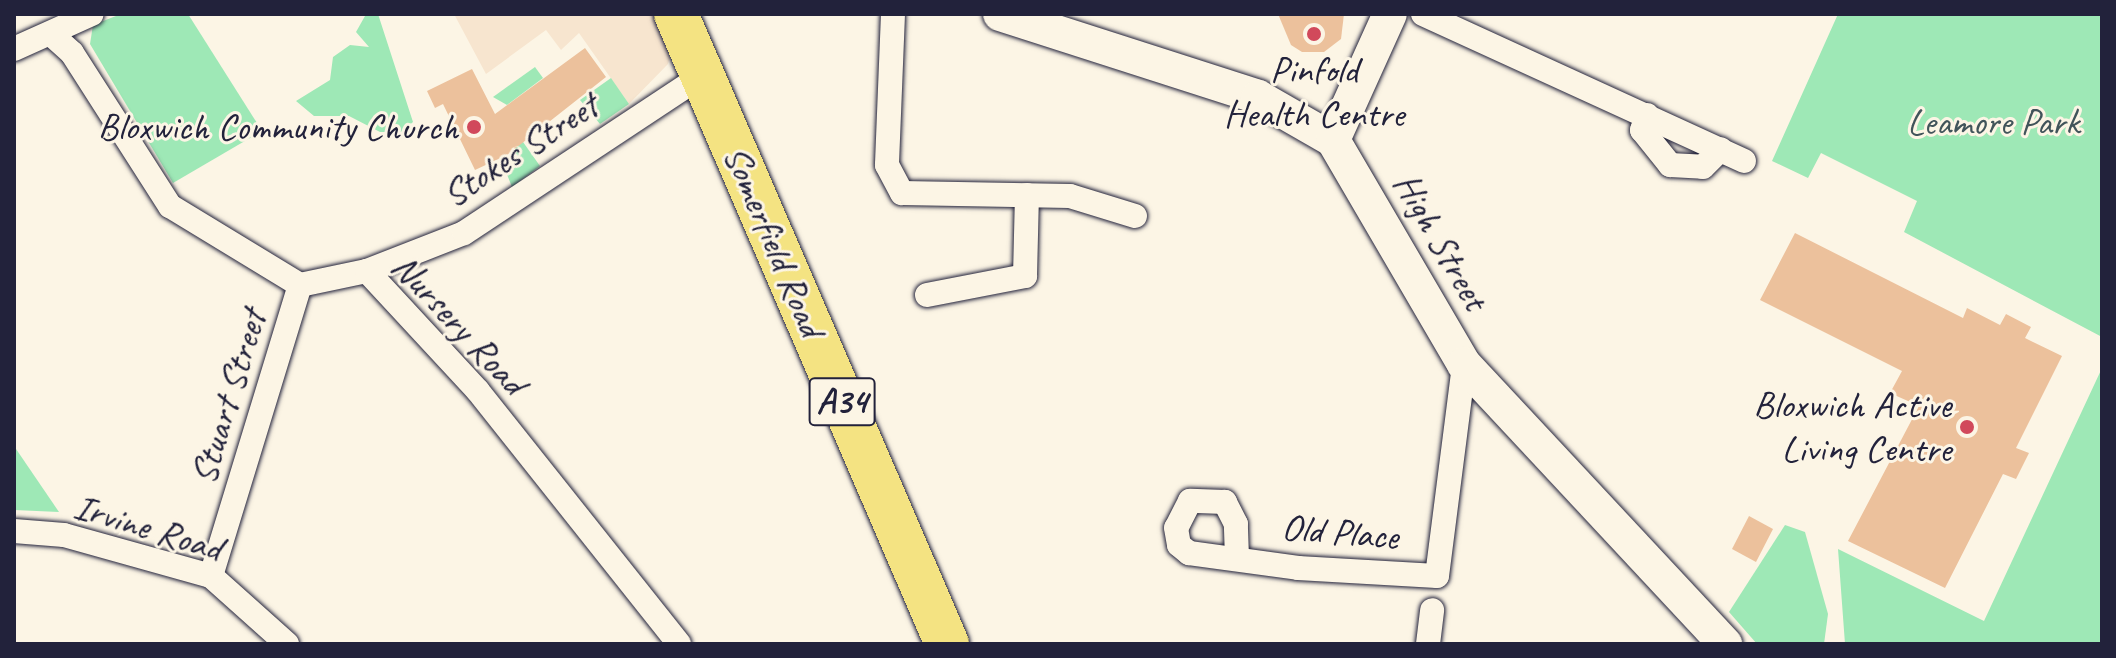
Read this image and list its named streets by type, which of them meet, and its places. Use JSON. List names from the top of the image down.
{
  "streets": {
    "highway": ["Somerfield Road", "A34"],
    "main road": ["High Street"],
    "street": [
      "Stokes Street",
      "Nursery Road",
      "Stuart Street",
      "Irvine Road",
      "Old Place"
    ]
  },
  "crossings": [
    ["Stokes Street", "Somerfield Road"],
    ["Stokes Street", "Nursery Road"],
    ["High Street", "Old Place"],
    ["Nursery Road", "Stuart Street"],
    ["Stuart Street", "Irvine Road"]
  ],
  "parks": ["Leamore Park"],
  "places": ["Pinfold Health Centre", "Bloxwich Community Church", "Bloxwich Active Living Centre"]
}
